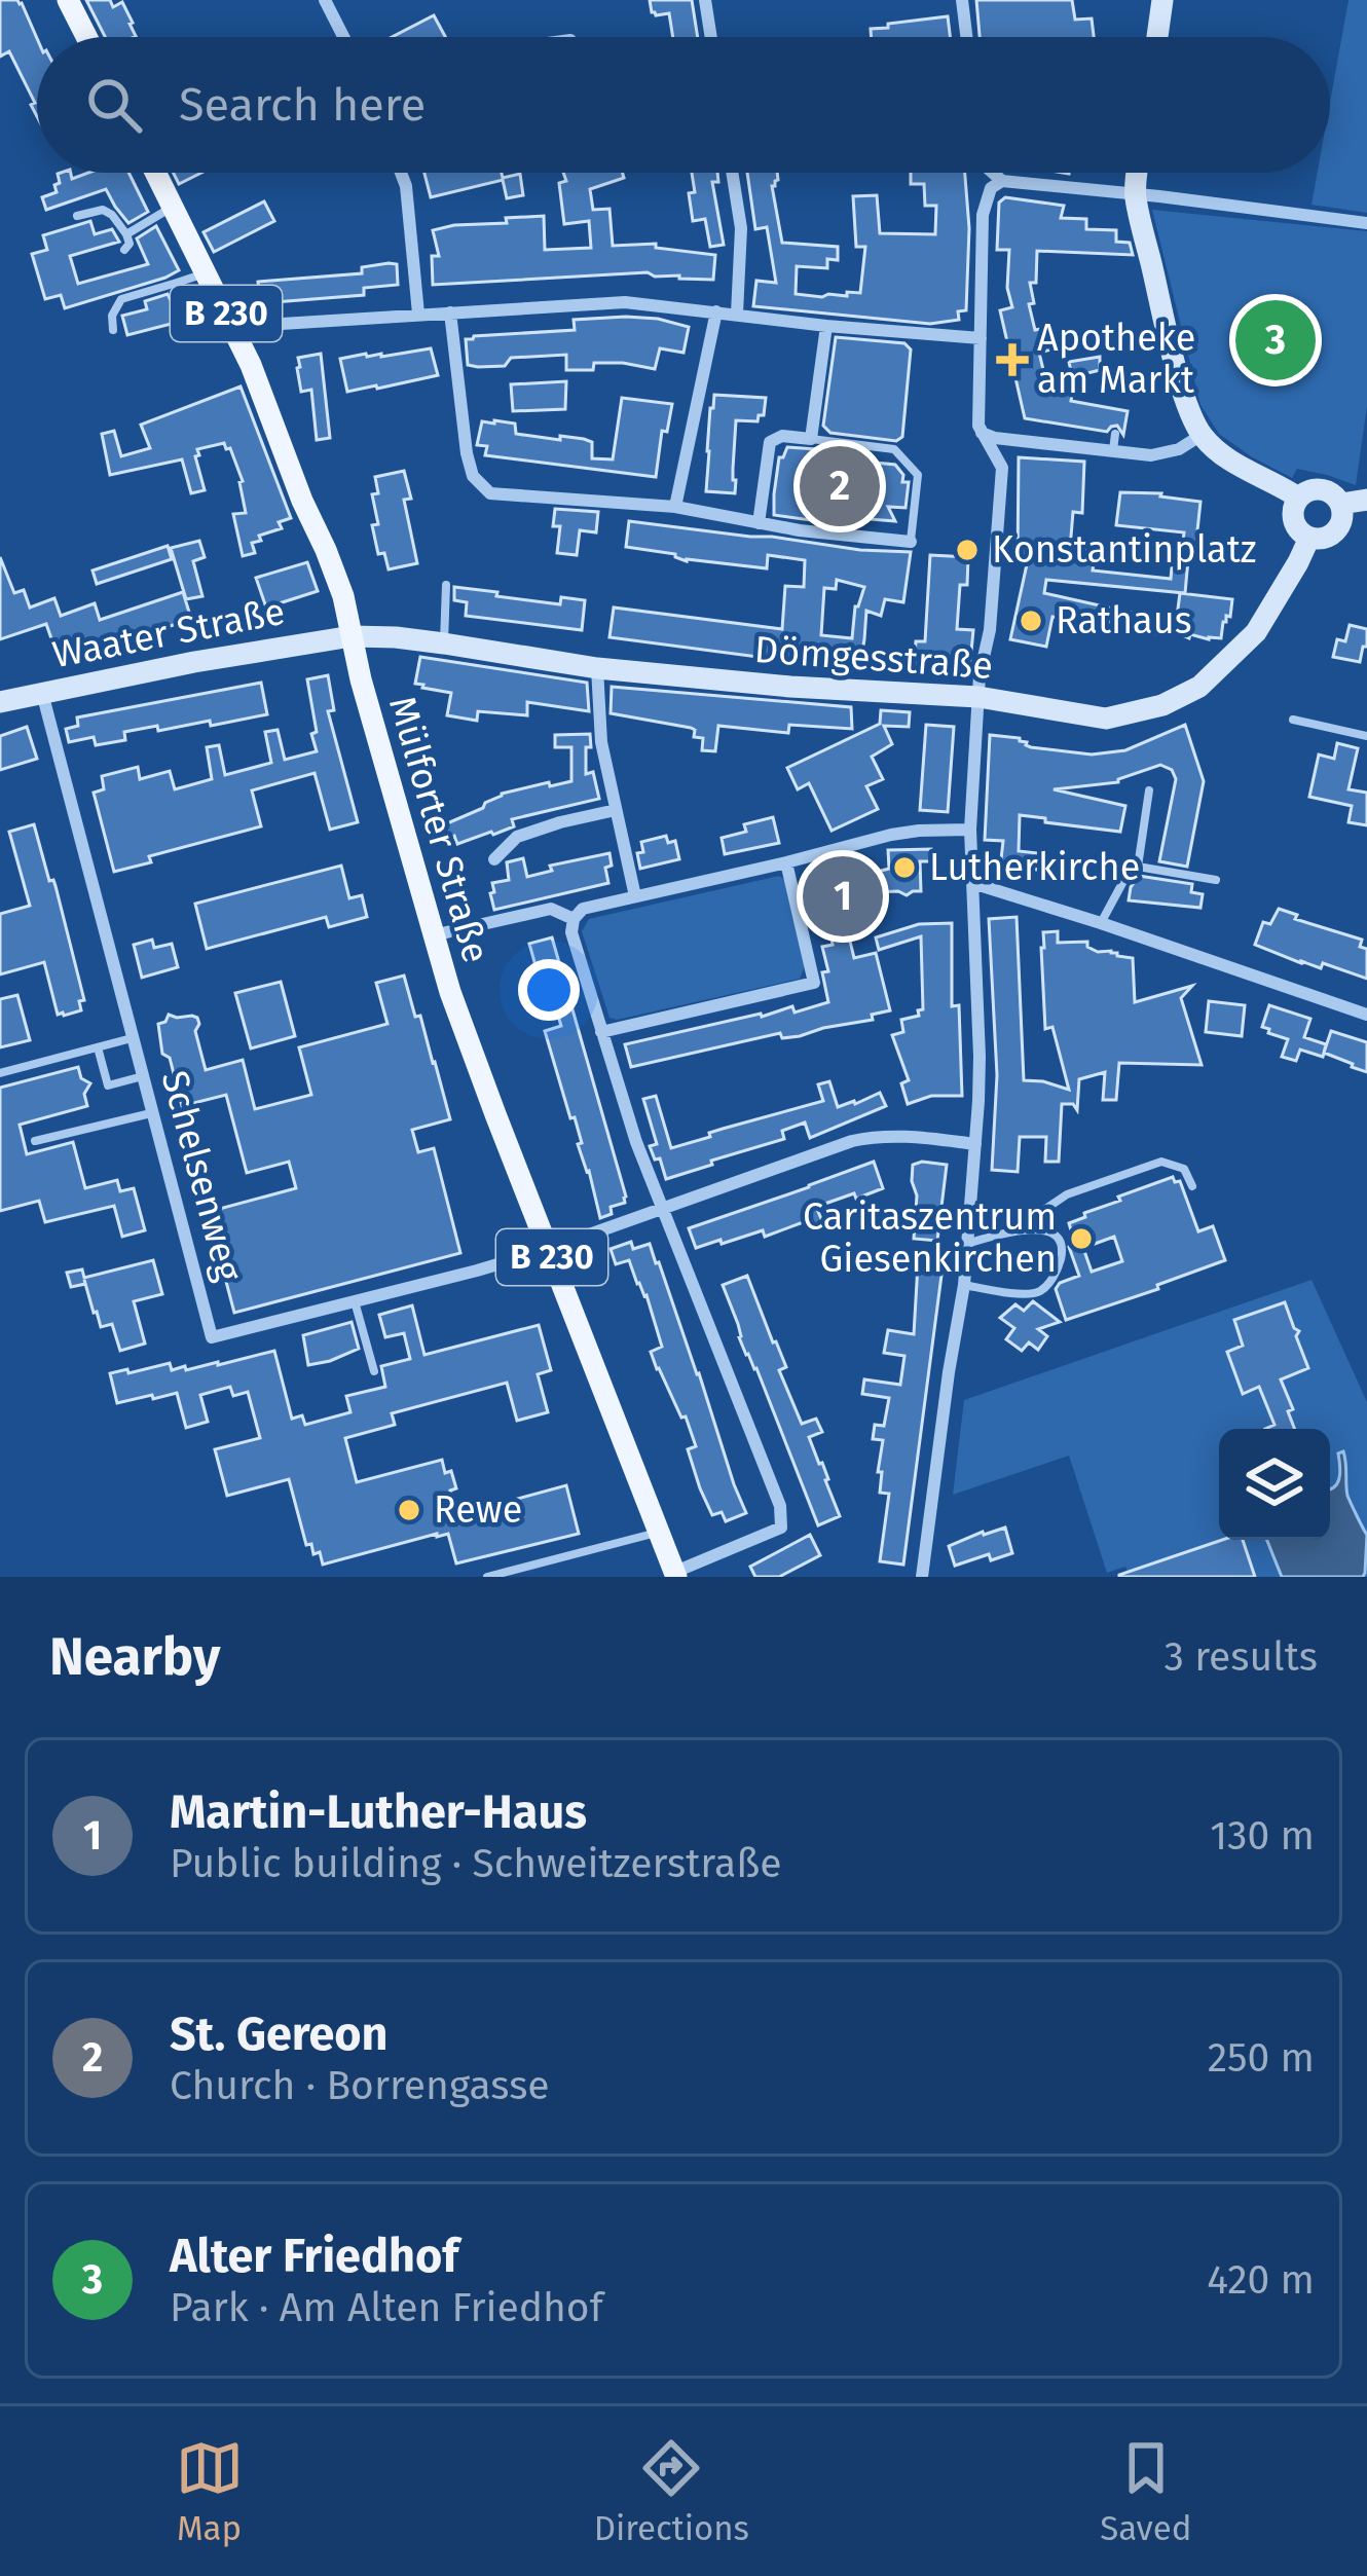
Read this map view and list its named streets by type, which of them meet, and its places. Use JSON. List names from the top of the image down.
{
  "streets": {
    "main road": [
      "B 230",
      "Waater Straße",
      "Dömgesstraße",
      "Mülforter Straße"
    ],
    "street": ["Schelsenweg"]
  },
  "crossings": [
    ["Waater Straße", "Dömgesstraße"],
    ["Waater Straße", "Mülforter Straße"],
    ["Waater Straße", "Schelsenweg"],
    ["Dömgesstraße", "Mülforter Straße"],
    ["Mülforter Straße", "Schelsenweg"]
  ],
  "places": {
    "health": ["Apotheke am Markt"],
    "other": [
      "Konstantinplatz",
      "Rathaus",
      "Lutherkirche",
      "Caritaszentrum Giesenkirchen",
      "Rewe"
    ]
  },
  "page": {
    "search": "Search here",
    "pins": ["3", "2", "1"],
    "heading": ["Nearby", "3 results"],
    "list": [
      {
        "mark": "1",
        "name": "Martin-Luther-Haus",
        "note": "Public building · Schweitzerstraße",
        "value": "130 m"
      },
      {
        "mark": "2",
        "name": "St. Gereon",
        "note": "Church · Borrengasse",
        "value": "250 m"
      },
      {
        "mark": "3",
        "name": "Alter Friedhof",
        "note": "Park · Am Alten Friedhof",
        "value": "420 m"
      }
    ],
    "nav": ["Map", "Directions", "Saved"]
  }
}
